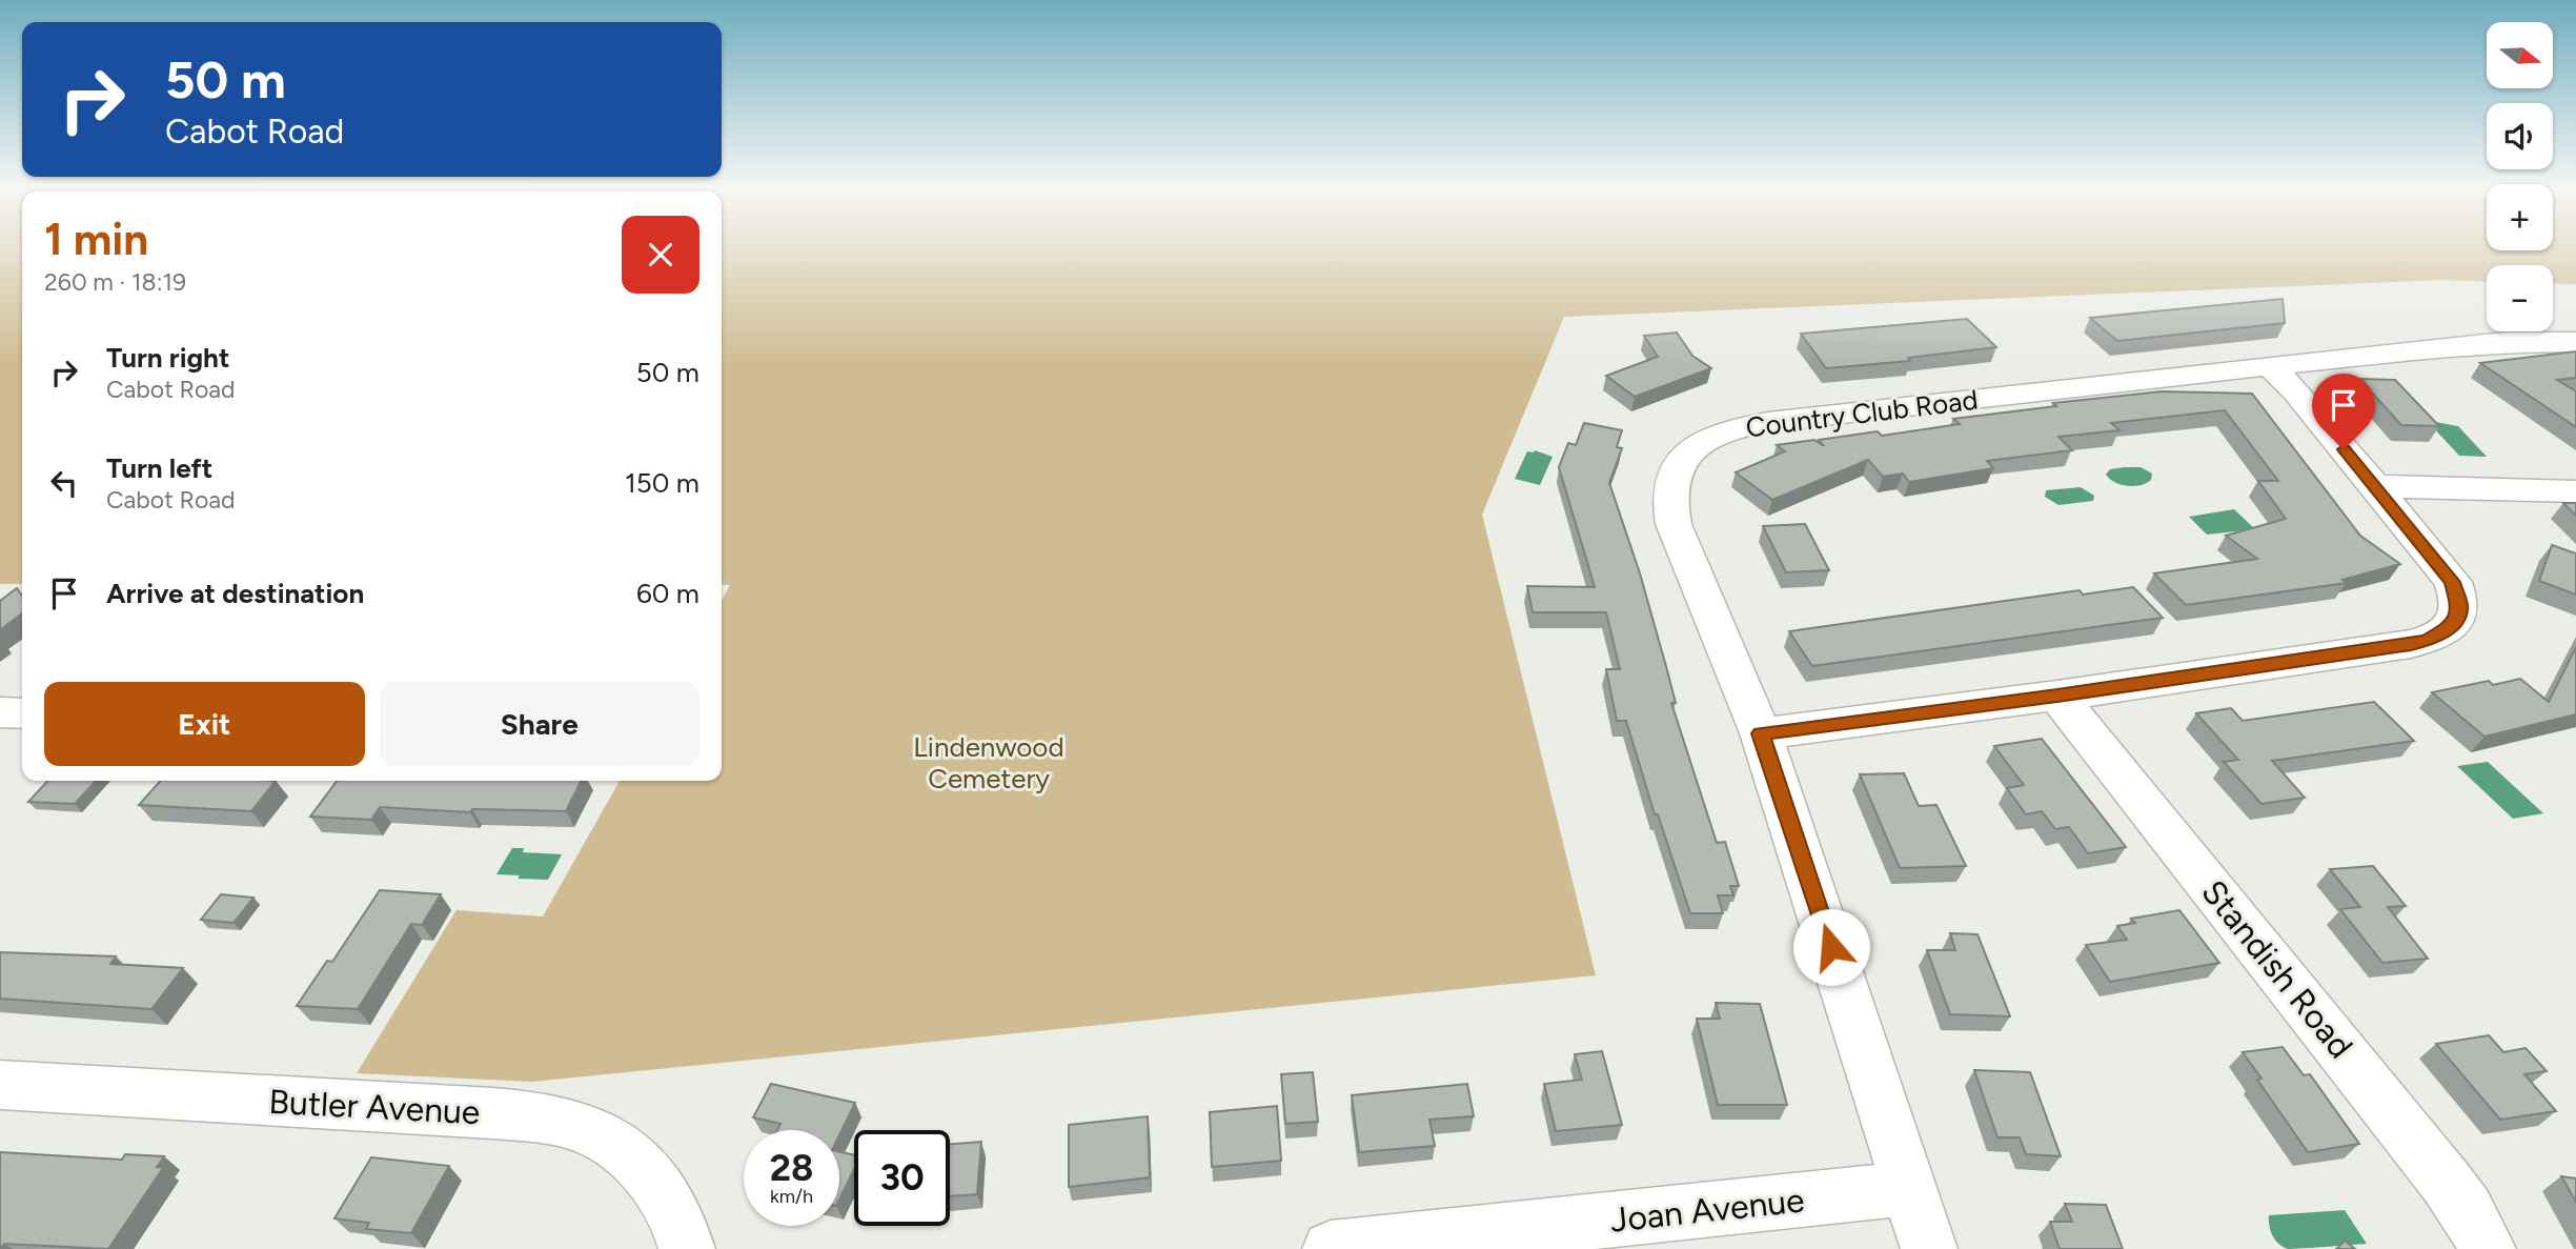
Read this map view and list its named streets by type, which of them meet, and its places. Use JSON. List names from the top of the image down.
{
  "streets": {
    "street": [
      "Country Club Road",
      "Standish Road",
      "Butler Avenue",
      "Joan Avenue"
    ]
  },
  "crossings": [
    ["Country Club Road", "Joan Avenue"]
  ],
  "parks": ["Lindenwood Cemetery"],
  "north": "right",
  "page": {
    "map_buttons": ["+", "−"],
    "turn": ["50 m", "Cabot Road"],
    "heading": ["1 min", "260 m · 18:19"],
    "list": [
      {
        "name": "Turn right",
        "note": "Cabot Road",
        "value": "50 m"
      },
      {
        "name": "Turn left",
        "note": "Cabot Road",
        "value": "150 m"
      },
      {
        "name": "Arrive at destination",
        "value": "60 m"
      }
    ],
    "buttons": ["Exit", "Share"],
    "speed": "28 km/h",
    "limit": "30"
  }
}
